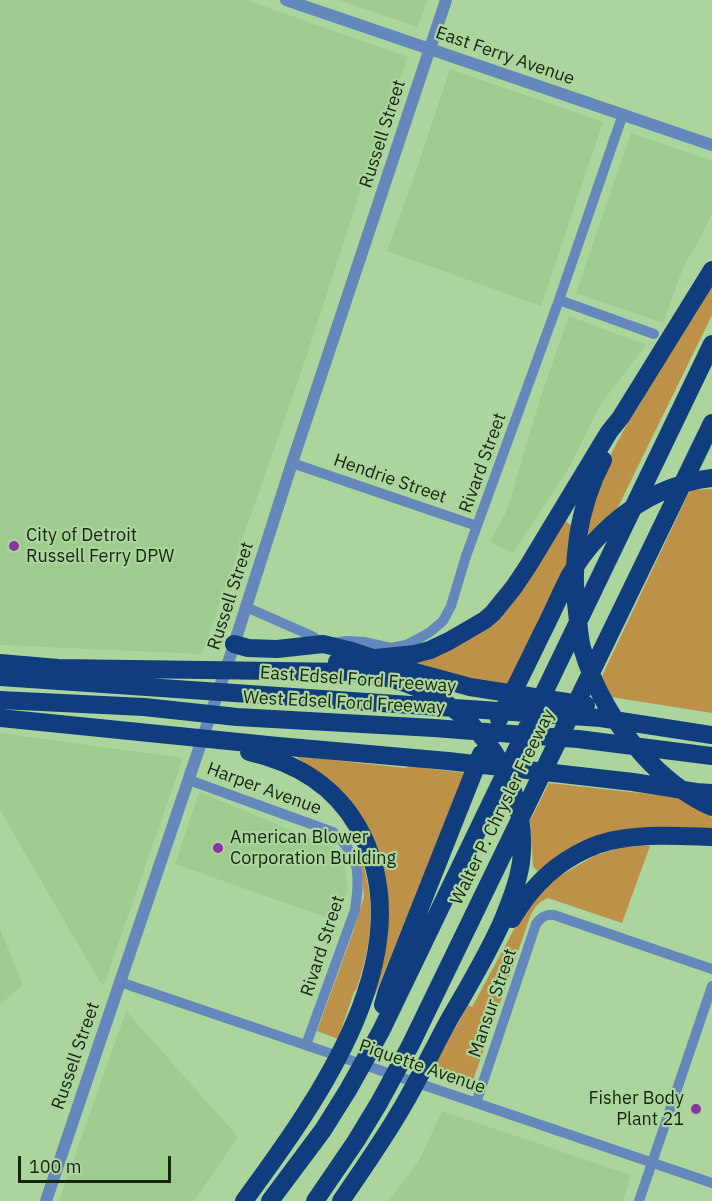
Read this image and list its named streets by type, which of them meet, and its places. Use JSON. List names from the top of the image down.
{
  "streets": {
    "highway": ["East Edsel Ford Freeway", "West Edsel Ford Freeway", "Walter P. Chrysler Freeway"],
    "street": [
      "East Ferry Avenue",
      "Russell Street",
      "Rivard Street",
      "Hendrie Street",
      "Harper Avenue",
      "Mansur Street",
      "Piquette Avenue"
    ]
  },
  "crossings": [
    ["East Ferry Avenue", "Russell Street"],
    ["East Ferry Avenue", "Rivard Street"],
    ["Russell Street", "Hendrie Street"],
    ["Russell Street", "Harper Avenue"],
    ["Russell Street", "Piquette Avenue"],
    ["Rivard Street", "Hendrie Street"],
    ["Rivard Street", "Harper Avenue"],
    ["Rivard Street", "Piquette Avenue"],
    ["Mansur Street", "Piquette Avenue"]
  ],
  "places": ["City of Detroit Russell Ferry DPW", "American Blower Corporation Building", "Fisher Body Plant 21"],
  "scale_bar": "100 m"
}
